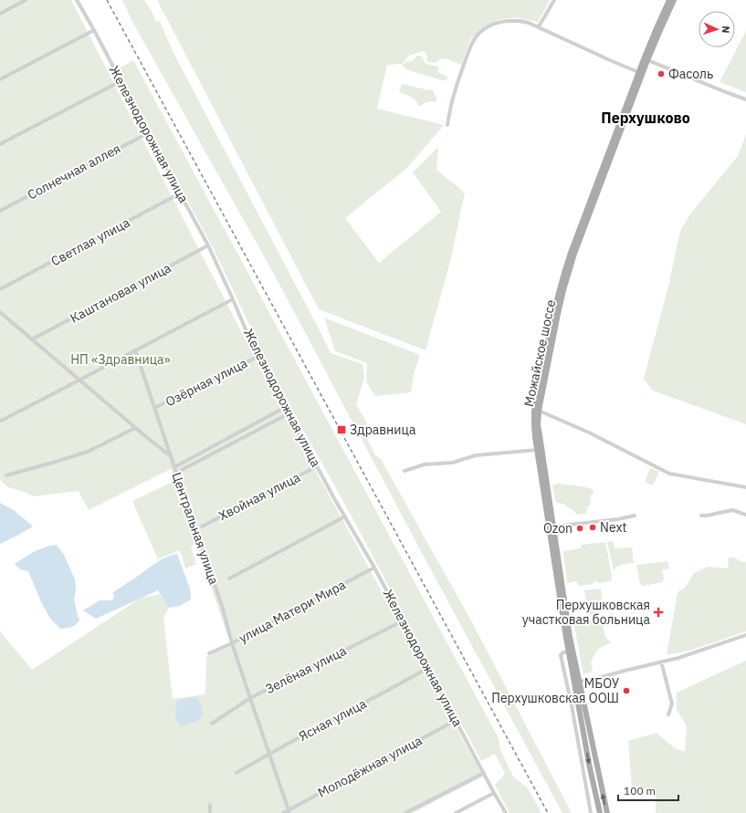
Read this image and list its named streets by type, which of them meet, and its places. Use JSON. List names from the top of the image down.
{
  "streets": {
    "main road": ["Можайское шоссе"],
    "street": [
      "Железнодорожная улица",
      "Солнечная аллея",
      "Светлая улица",
      "Каштановая улица",
      "Озёрная улица",
      "Хвойная улица",
      "Центральная улица",
      "улица Матери Мира",
      "Зелёная улица",
      "Ясная улица",
      "Молодёжная улица"
    ]
  },
  "crossings": [
    ["Железнодорожная улица", "Солнечная аллея"],
    ["Железнодорожная улица", "Светлая улица"],
    ["Железнодорожная улица", "Каштановая улица"],
    ["Железнодорожная улица", "Озёрная улица"],
    ["Железнодорожная улица", "Хвойная улица"],
    ["Железнодорожная улица", "улица Матери Мира"],
    ["Железнодорожная улица", "Зелёная улица"],
    ["Железнодорожная улица", "Ясная улица"],
    ["Железнодорожная улица", "Молодёжная улица"],
    ["Каштановая улица", "Центральная улица"],
    ["Центральная улица", "улица Матери Мира"],
    ["Центральная улица", "Зелёная улица"],
    ["Центральная улица", "Ясная улица"],
    ["Центральная улица", "Молодёжная улица"]
  ],
  "districts": ["Перхушково"],
  "parks": ["НП «Здравница»"],
  "places": {
    "other": [
      "Фасоль",
      "Next",
      "Ozon",
      "МБОУ Перхушковская ООШ"
    ],
    "transit": ["Здравница"],
    "health": ["Перхушковская участковая больница"]
  },
  "scale_bar": "100 m",
  "north": "right"
}
